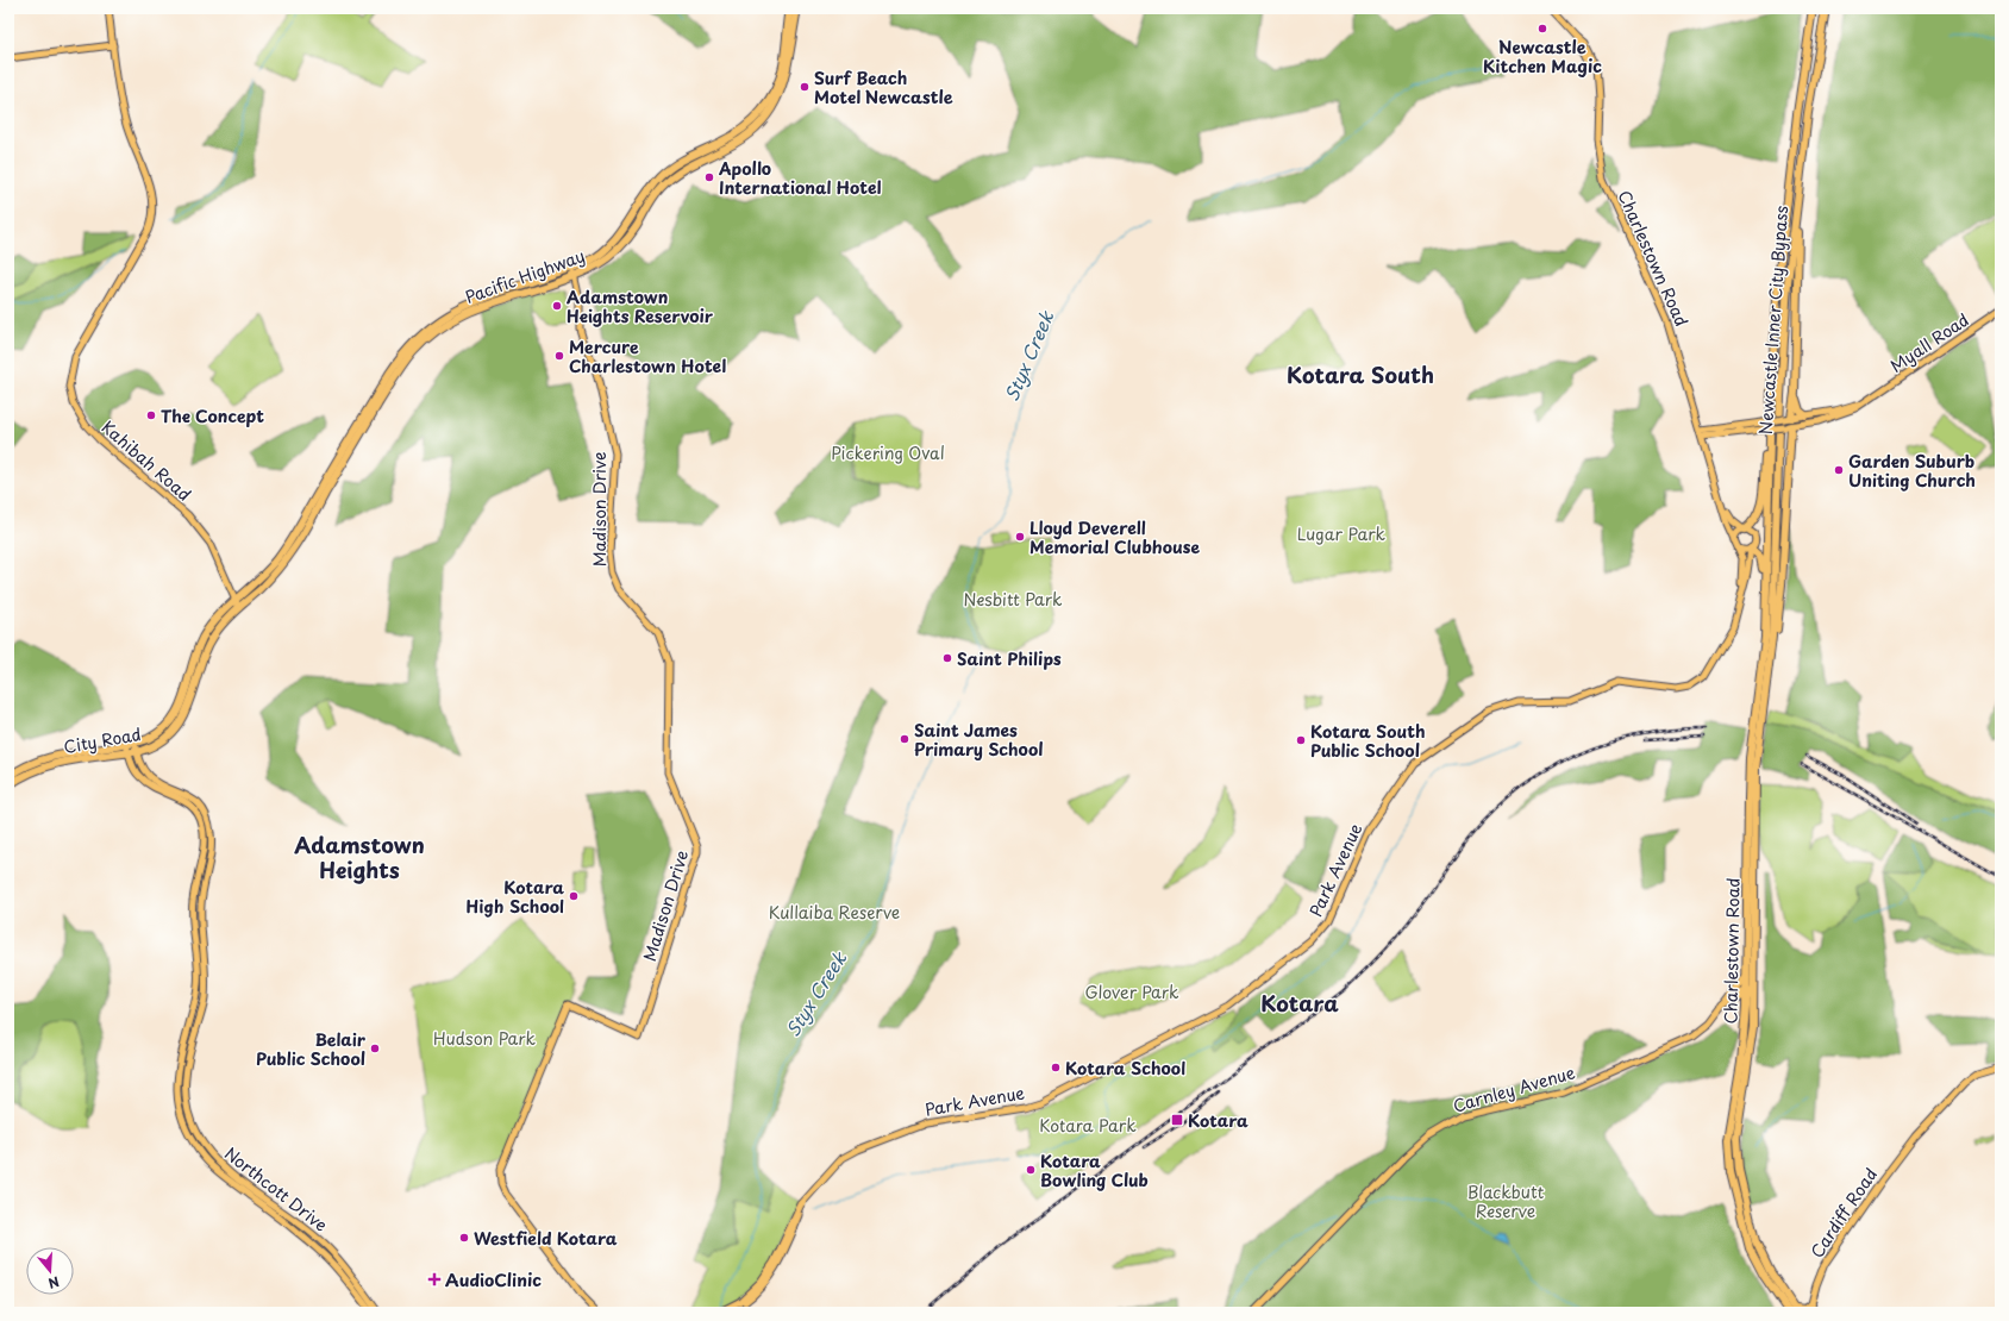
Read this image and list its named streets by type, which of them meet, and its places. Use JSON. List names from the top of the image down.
{
  "streets": {
    "highway": [
      "Charlestown Road",
      "Pacific Highway",
      "Newcastle Inner City Bypass",
      "City Road"
    ],
    "main road": [
      "Myall Road",
      "Kahibah Road",
      "Madison Drive",
      "Park Avenue",
      "Carnley Avenue",
      "Northcott Drive",
      "Cardiff Road"
    ]
  },
  "crossings": [
    ["Charlestown Road", "Newcastle Inner City Bypass"],
    ["Charlestown Road", "Myall Road"],
    ["Charlestown Road", "Park Avenue"],
    ["Charlestown Road", "Carnley Avenue"],
    ["Pacific Highway", "Kahibah Road"],
    ["Pacific Highway", "Madison Drive"],
    ["Pacific Highway", "City Road"],
    ["Kahibah Road", "City Road"],
    ["City Road", "Northcott Drive"]
  ],
  "districts": ["Kotara South", "Adamstown Heights", "Kotara"],
  "water": ["Styx Creek"],
  "parks": [
    "Pickering Oval",
    "Lugar Park",
    "Nesbitt Park",
    "Kullaiba Reserve",
    "Glover Park",
    "Hudson Park",
    "Kotara Park",
    "Blackbutt Reserve"
  ],
  "places": {
    "other": [
      "Newcastle Kitchen Magic",
      "Surf Beach Motel Newcastle",
      "Apollo International Hotel",
      "Adamstown Heights Reservoir",
      "Mercure Charlestown Hotel",
      "The Concept",
      "Garden Suburb Uniting Church",
      "Lloyd Deverell Memorial Clubhouse",
      "Saint Philips",
      "Saint James Primary School",
      "Kotara South Public School",
      "Kotara High School",
      "Belair Public School",
      "Kotara School",
      "Kotara Bowling Club",
      "Westfield Kotara"
    ],
    "transit": ["Kotara"],
    "health": ["AudioClinic"]
  },
  "north": "bottom"
}
